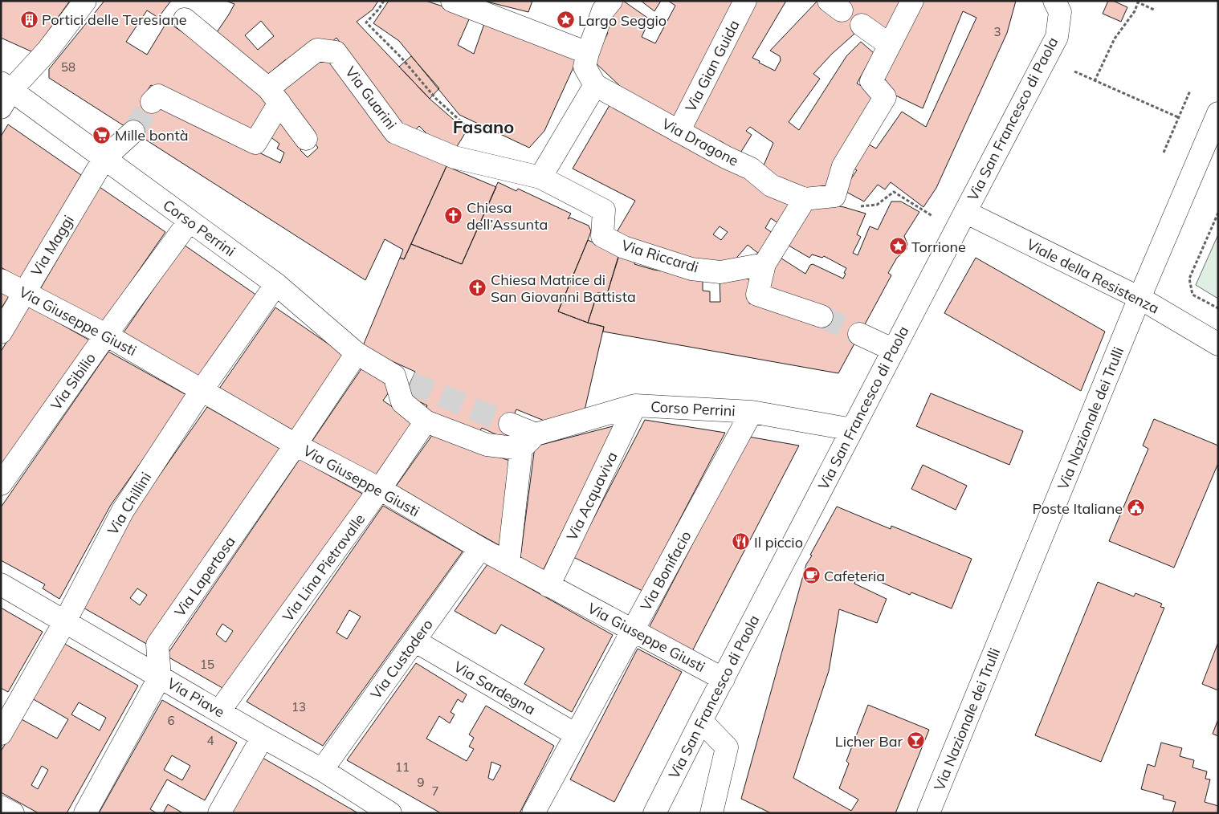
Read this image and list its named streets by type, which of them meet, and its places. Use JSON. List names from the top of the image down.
{
  "streets": {
    "street": [
      "Via Gian Guida",
      "Via Guarini",
      "Via San Francesco di Paola",
      "Via Dragone",
      "Corso Perrini",
      "Via Maggi",
      "Via Riccardi",
      "Viale della Resistenza",
      "Via Giuseppe Giusti",
      "Via Sibilio",
      "Via Nazionale dei Trulli",
      "Via Acquaviva",
      "Via Chillini",
      "Via Lina Pietravalle",
      "Via Bonifacio",
      "Via Lapertosa",
      "Via Custodero",
      "Via Sardegna",
      "Via Piave"
    ]
  },
  "crossings": [
    ["Via Gian Guida", "Via Dragone"],
    ["Via Guarini", "Via Riccardi"],
    ["Via San Francesco di Paola", "Corso Perrini"],
    ["Via San Francesco di Paola", "Viale della Resistenza"],
    ["Via San Francesco di Paola", "Via Giuseppe Giusti"],
    ["Corso Perrini", "Via Maggi"],
    ["Corso Perrini", "Via Sibilio"],
    ["Corso Perrini", "Via Acquaviva"],
    ["Corso Perrini", "Via Chillini"],
    ["Corso Perrini", "Via Lina Pietravalle"],
    ["Corso Perrini", "Via Bonifacio"],
    ["Corso Perrini", "Via Lapertosa"],
    ["Via Maggi", "Via Giuseppe Giusti"],
    ["Viale della Resistenza", "Via Nazionale dei Trulli"],
    ["Via Giuseppe Giusti", "Via Sibilio"],
    ["Via Giuseppe Giusti", "Via Acquaviva"],
    ["Via Giuseppe Giusti", "Via Chillini"],
    ["Via Giuseppe Giusti", "Via Lina Pietravalle"],
    ["Via Giuseppe Giusti", "Via Bonifacio"],
    ["Via Giuseppe Giusti", "Via Lapertosa"],
    ["Via Giuseppe Giusti", "Via Custodero"],
    ["Via Chillini", "Via Piave"],
    ["Via Lina Pietravalle", "Via Piave"],
    ["Via Bonifacio", "Via Sardegna"],
    ["Via Lapertosa", "Via Piave"],
    ["Via Custodero", "Via Sardegna"],
    ["Via Custodero", "Via Piave"]
  ],
  "districts": ["Fasano"],
  "places": {
    "building": ["Portici delle Teresiane"],
    "place": ["Largo Seggio", "Torrione"],
    "supermarket": ["Mille bontà"],
    "church": ["Chiesa dell’Assunta", "Chiesa Matrice di San Giovanni Battista"],
    "public building": ["Poste Italiane"],
    "restaurant": ["Il piccio"],
    "cafe": ["Cafeteria"],
    "bar": ["Licher Bar"]
  },
  "house_numbers": [
    "3",
    "58",
    "15",
    "13",
    "6",
    "4",
    "11",
    "9",
    "7"
  ]
}
